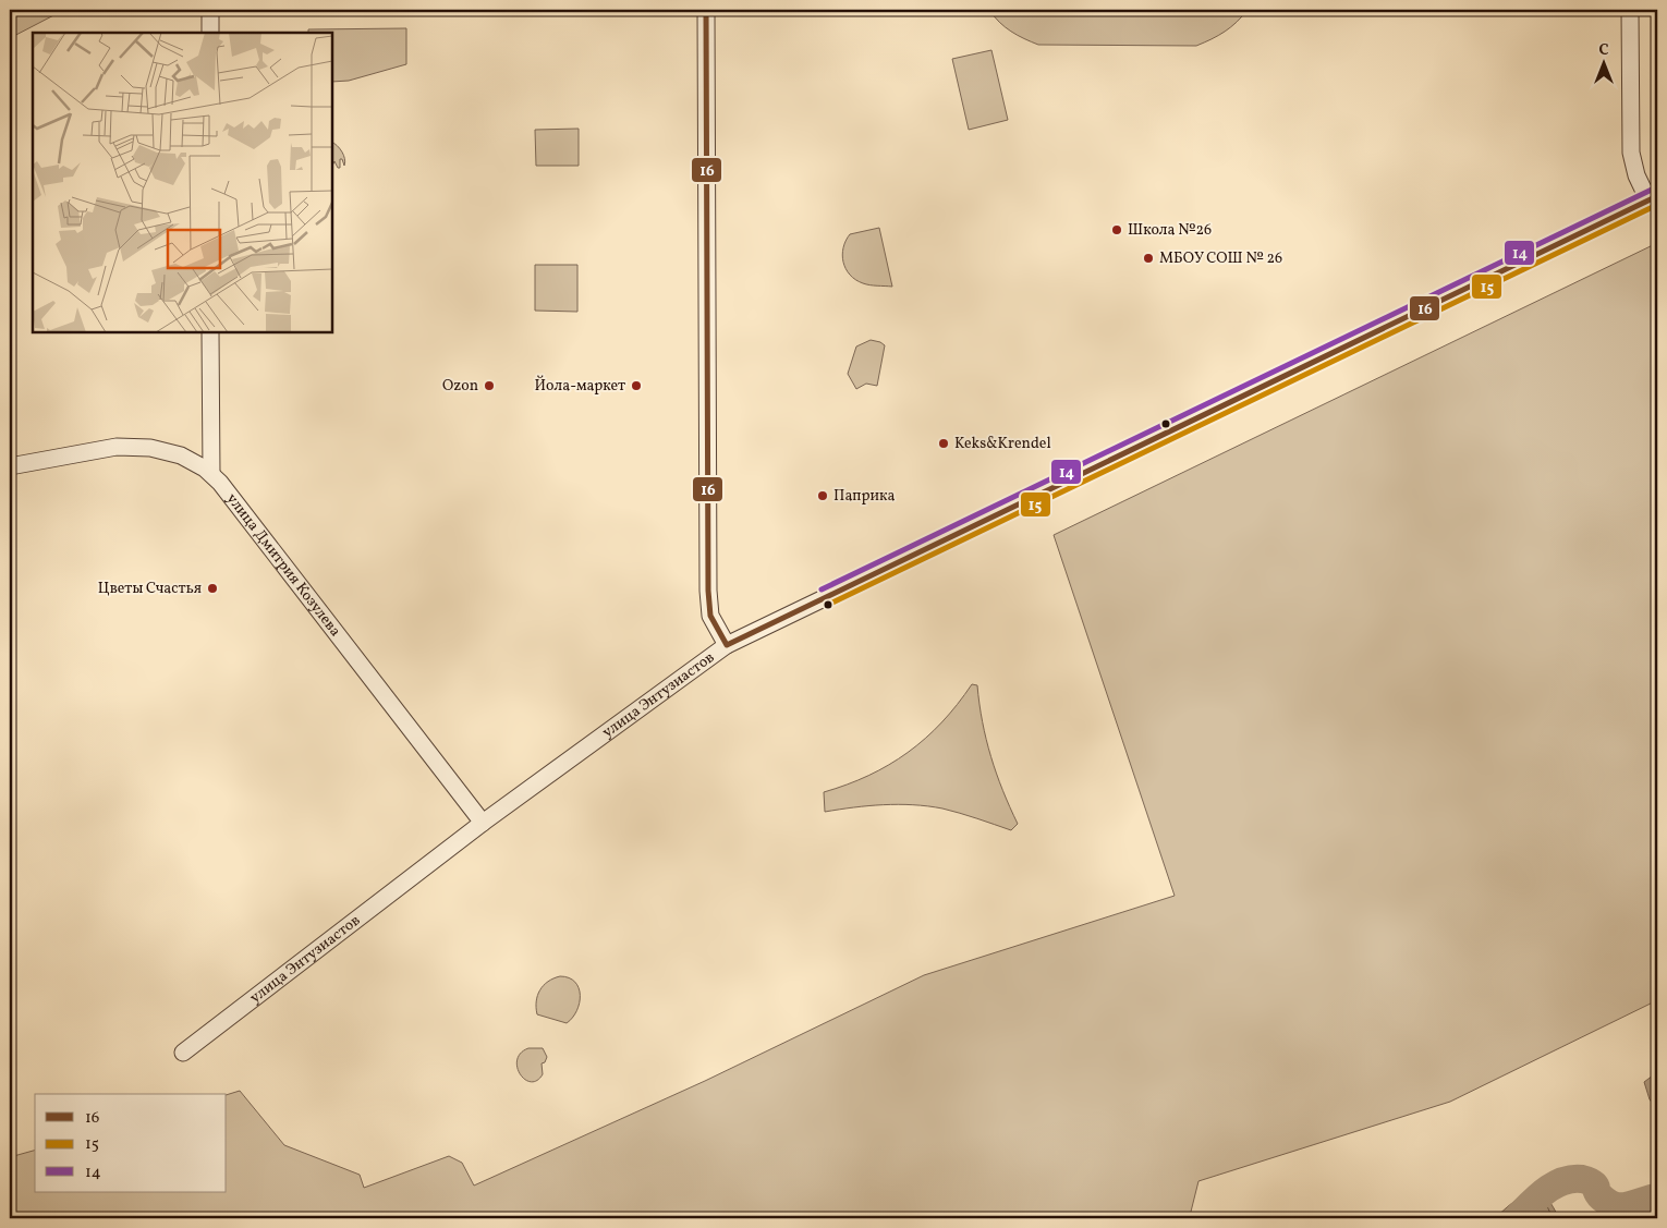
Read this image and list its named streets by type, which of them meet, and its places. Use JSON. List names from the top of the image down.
{
  "streets": {
    "street": ["улица Дмитрия Козулева", "улица Энтузиастов"]
  },
  "crossings": [
    ["улица Дмитрия Козулева", "улица Энтузиастов"]
  ],
  "places": [
    "Школа №26",
    "МБОУ СОШ № 26",
    "Ozon",
    "Йола-маркет",
    "Keks&Krendel",
    "Паприка",
    "Цветы Счастья"
  ],
  "lines": ["transit line 16", "transit line 14", "transit line 15"],
  "legend": ["16", "15", "14"],
  "north": "top"
}
